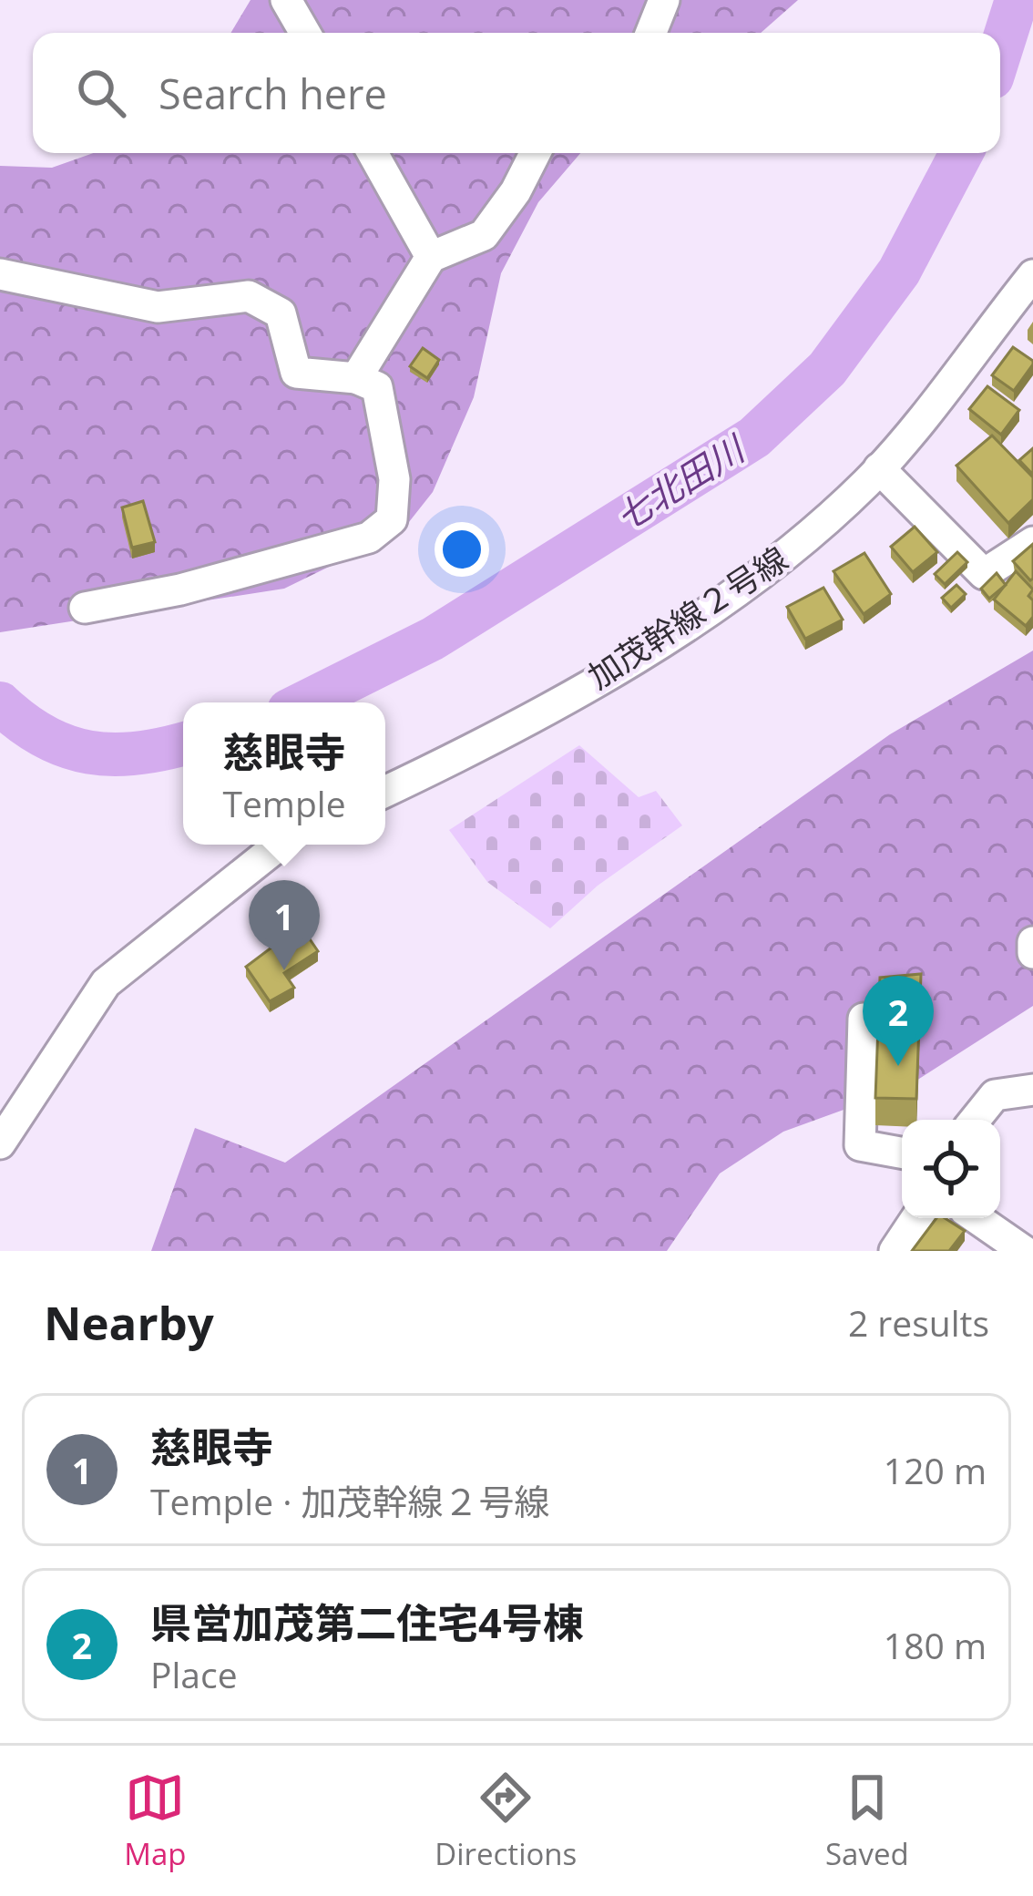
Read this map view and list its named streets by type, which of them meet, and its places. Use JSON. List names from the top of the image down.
{
  "streets": {
    "street": ["加茂幹線２号線"]
  },
  "water": ["七北田川"],
  "page": {
    "search": "Search here",
    "popup": ["慈眼寺", "Temple"],
    "pins": ["1", "2"],
    "heading": ["Nearby", "2 results"],
    "list": [
      {
        "mark": "1",
        "name": "慈眼寺",
        "note": "Temple · 加茂幹線２号線",
        "value": "120 m"
      },
      {
        "mark": "2",
        "name": "県営加茂第二住宅4号棟",
        "note": "Place",
        "value": "180 m"
      }
    ],
    "nav": ["Map", "Directions", "Saved"]
  }
}
